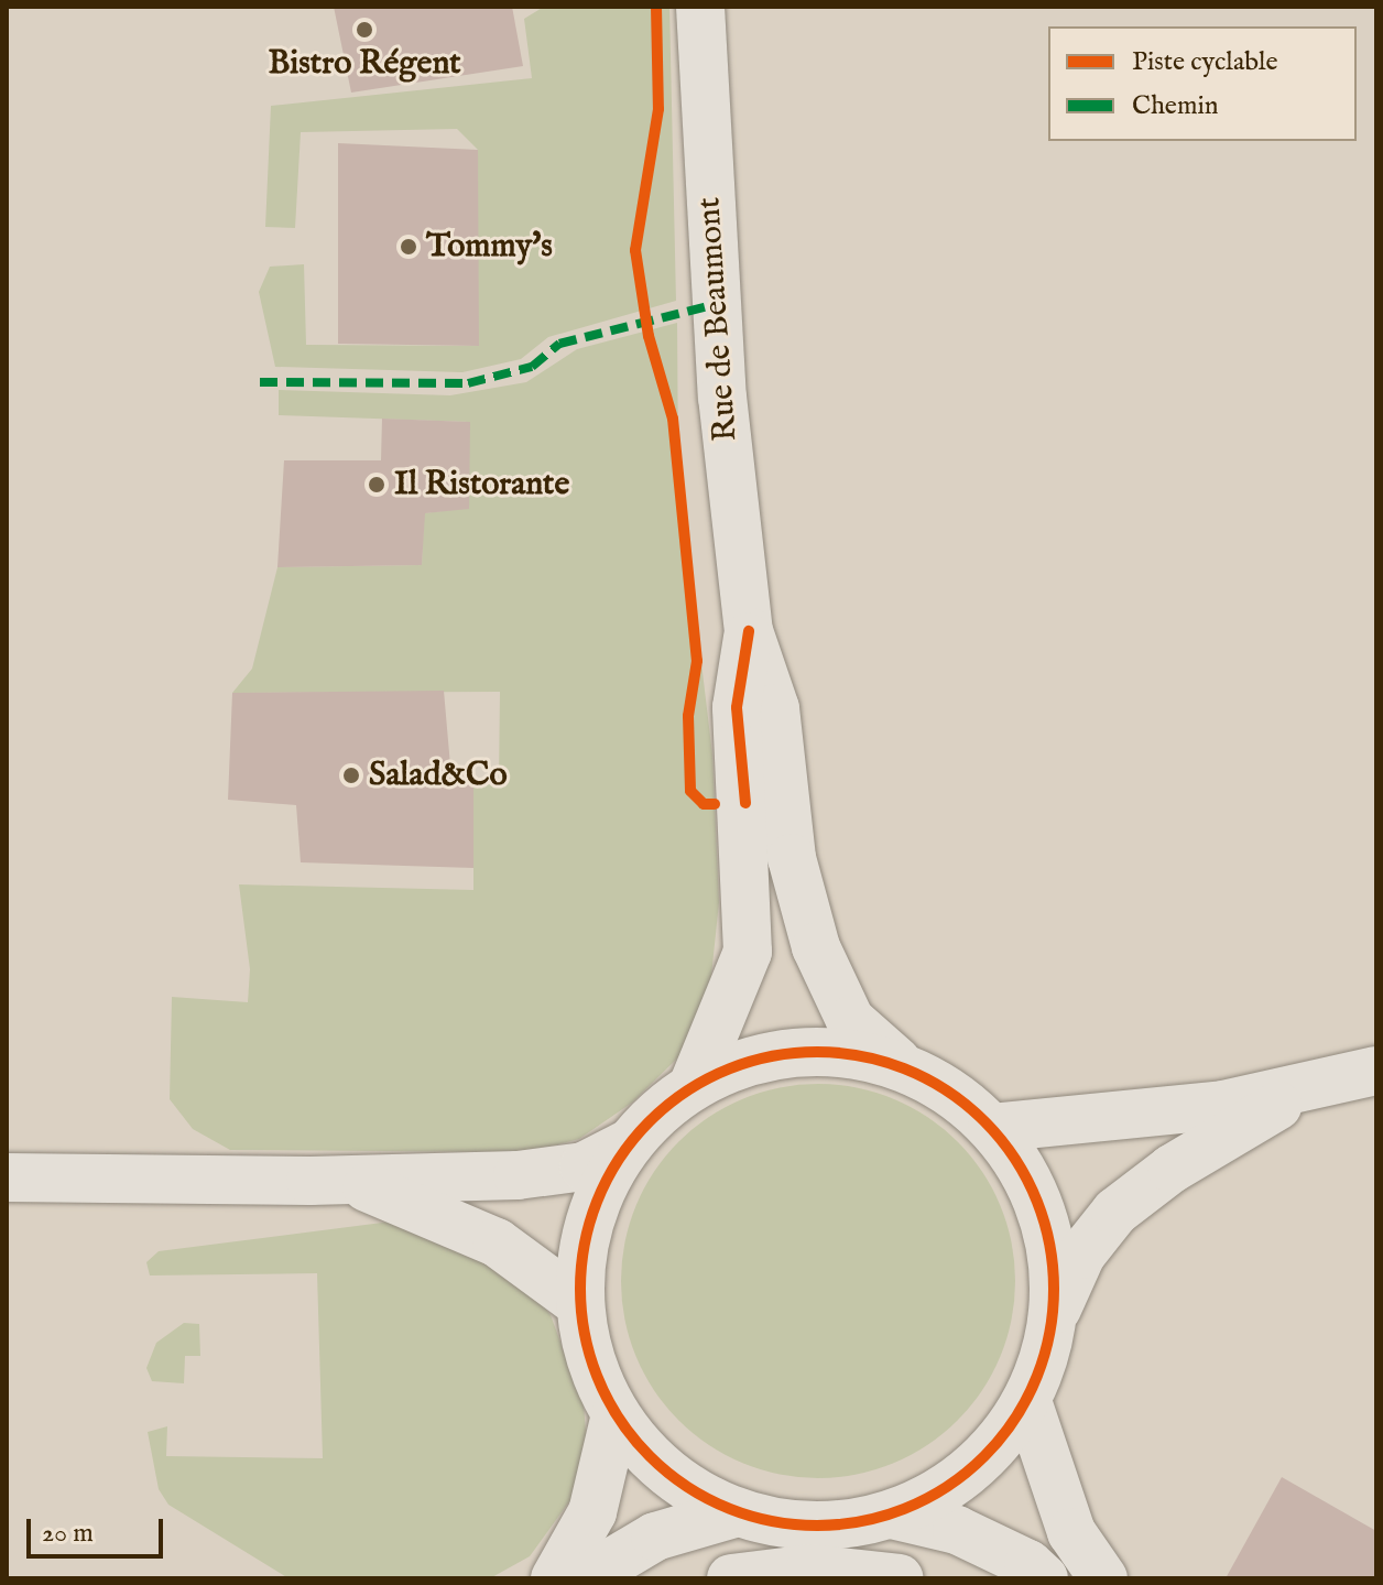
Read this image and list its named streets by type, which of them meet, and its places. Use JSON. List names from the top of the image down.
{
  "streets": {
    "street": ["Rue de Beaumont"]
  },
  "places": [
    "Bistro Régent",
    "Tommy's",
    "Il Ristorante",
    "Salad&Co"
  ],
  "legend": ["Piste cyclable", "Chemin"],
  "scale_bar": "20 m"
}
